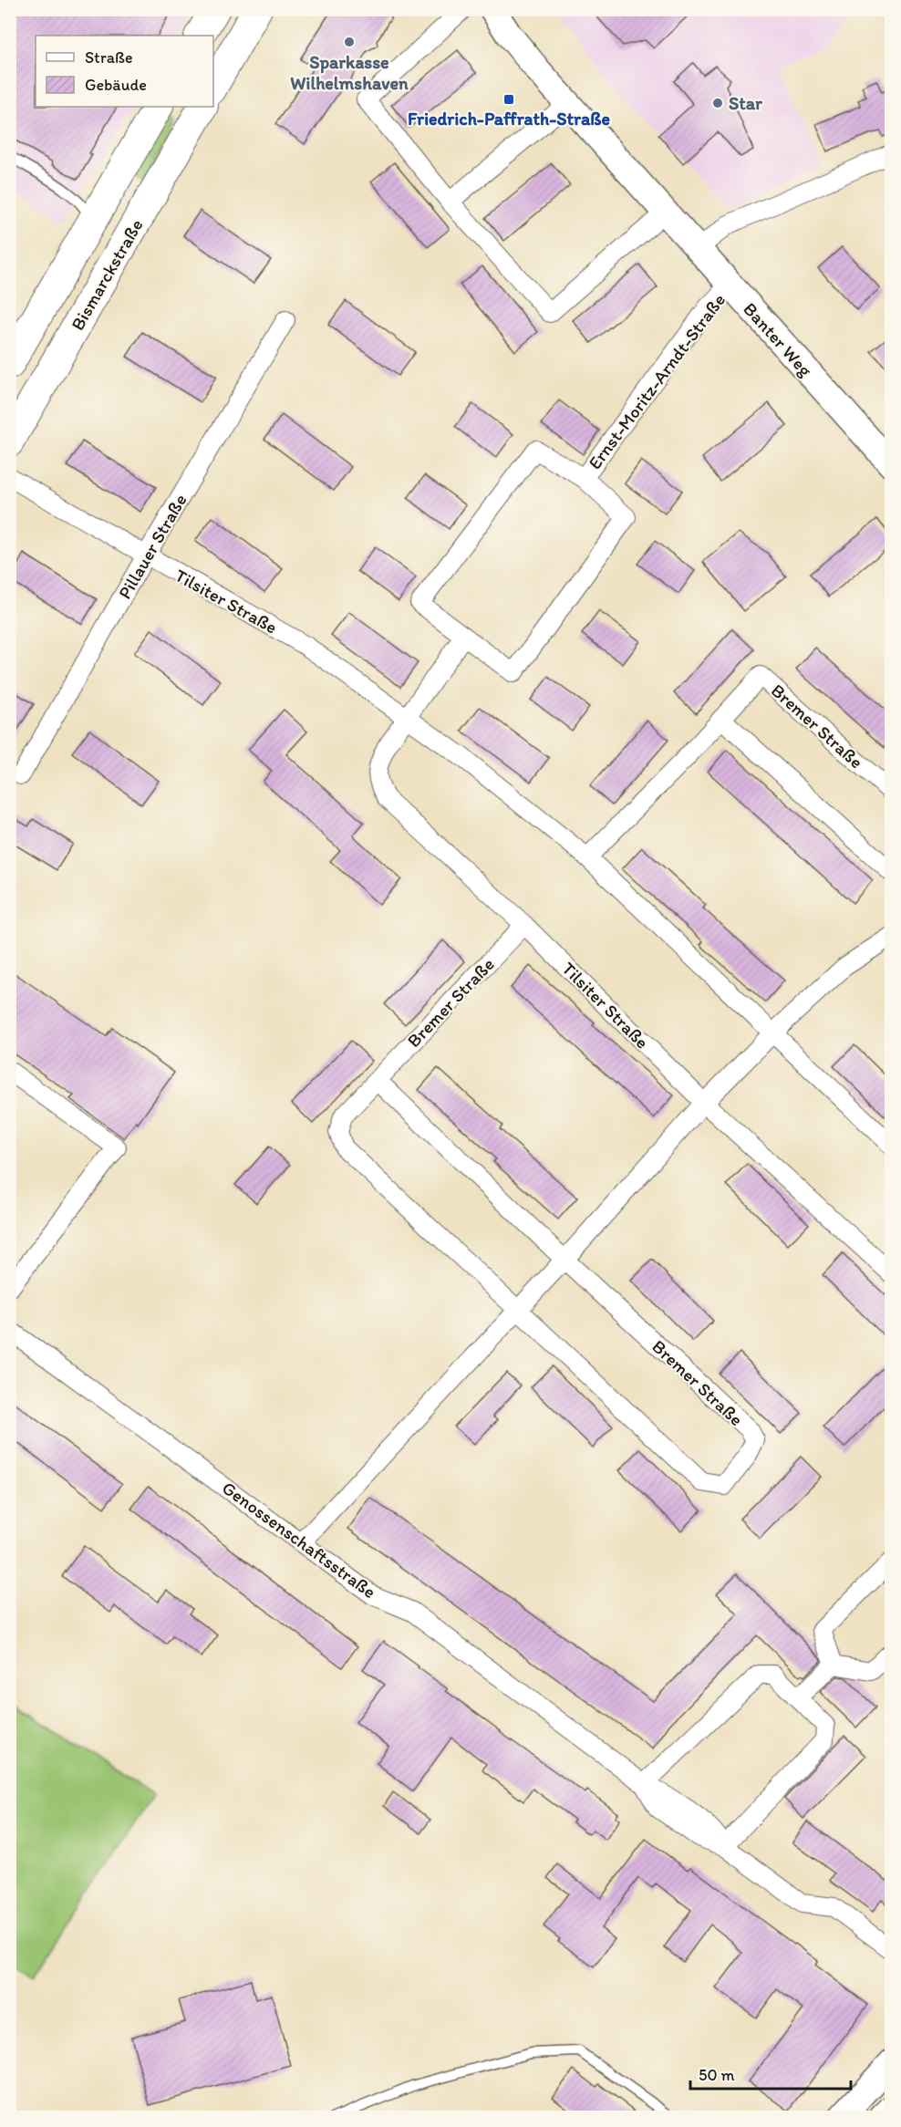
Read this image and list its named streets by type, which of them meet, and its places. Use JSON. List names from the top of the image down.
{
  "streets": {
    "main road": ["Bismarckstraße", "Banter Weg"],
    "street": [
      "Ernst-Moritz-Arndt-Straße",
      "Pillauer Straße",
      "Tilsiter Straße",
      "Bremer Straße",
      "Genossenschaftsstraße"
    ]
  },
  "crossings": [
    ["Banter Weg", "Ernst-Moritz-Arndt-Straße"],
    ["Pillauer Straße", "Tilsiter Straße"],
    ["Tilsiter Straße", "Bremer Straße"]
  ],
  "places": {
    "other": ["Sparkasse Wilhelmshaven", "Star"],
    "transit": ["Friedrich-Paffrath-Straße"]
  },
  "legend": ["Straße", "Gebäude"],
  "scale_bar": "50 m"
}
